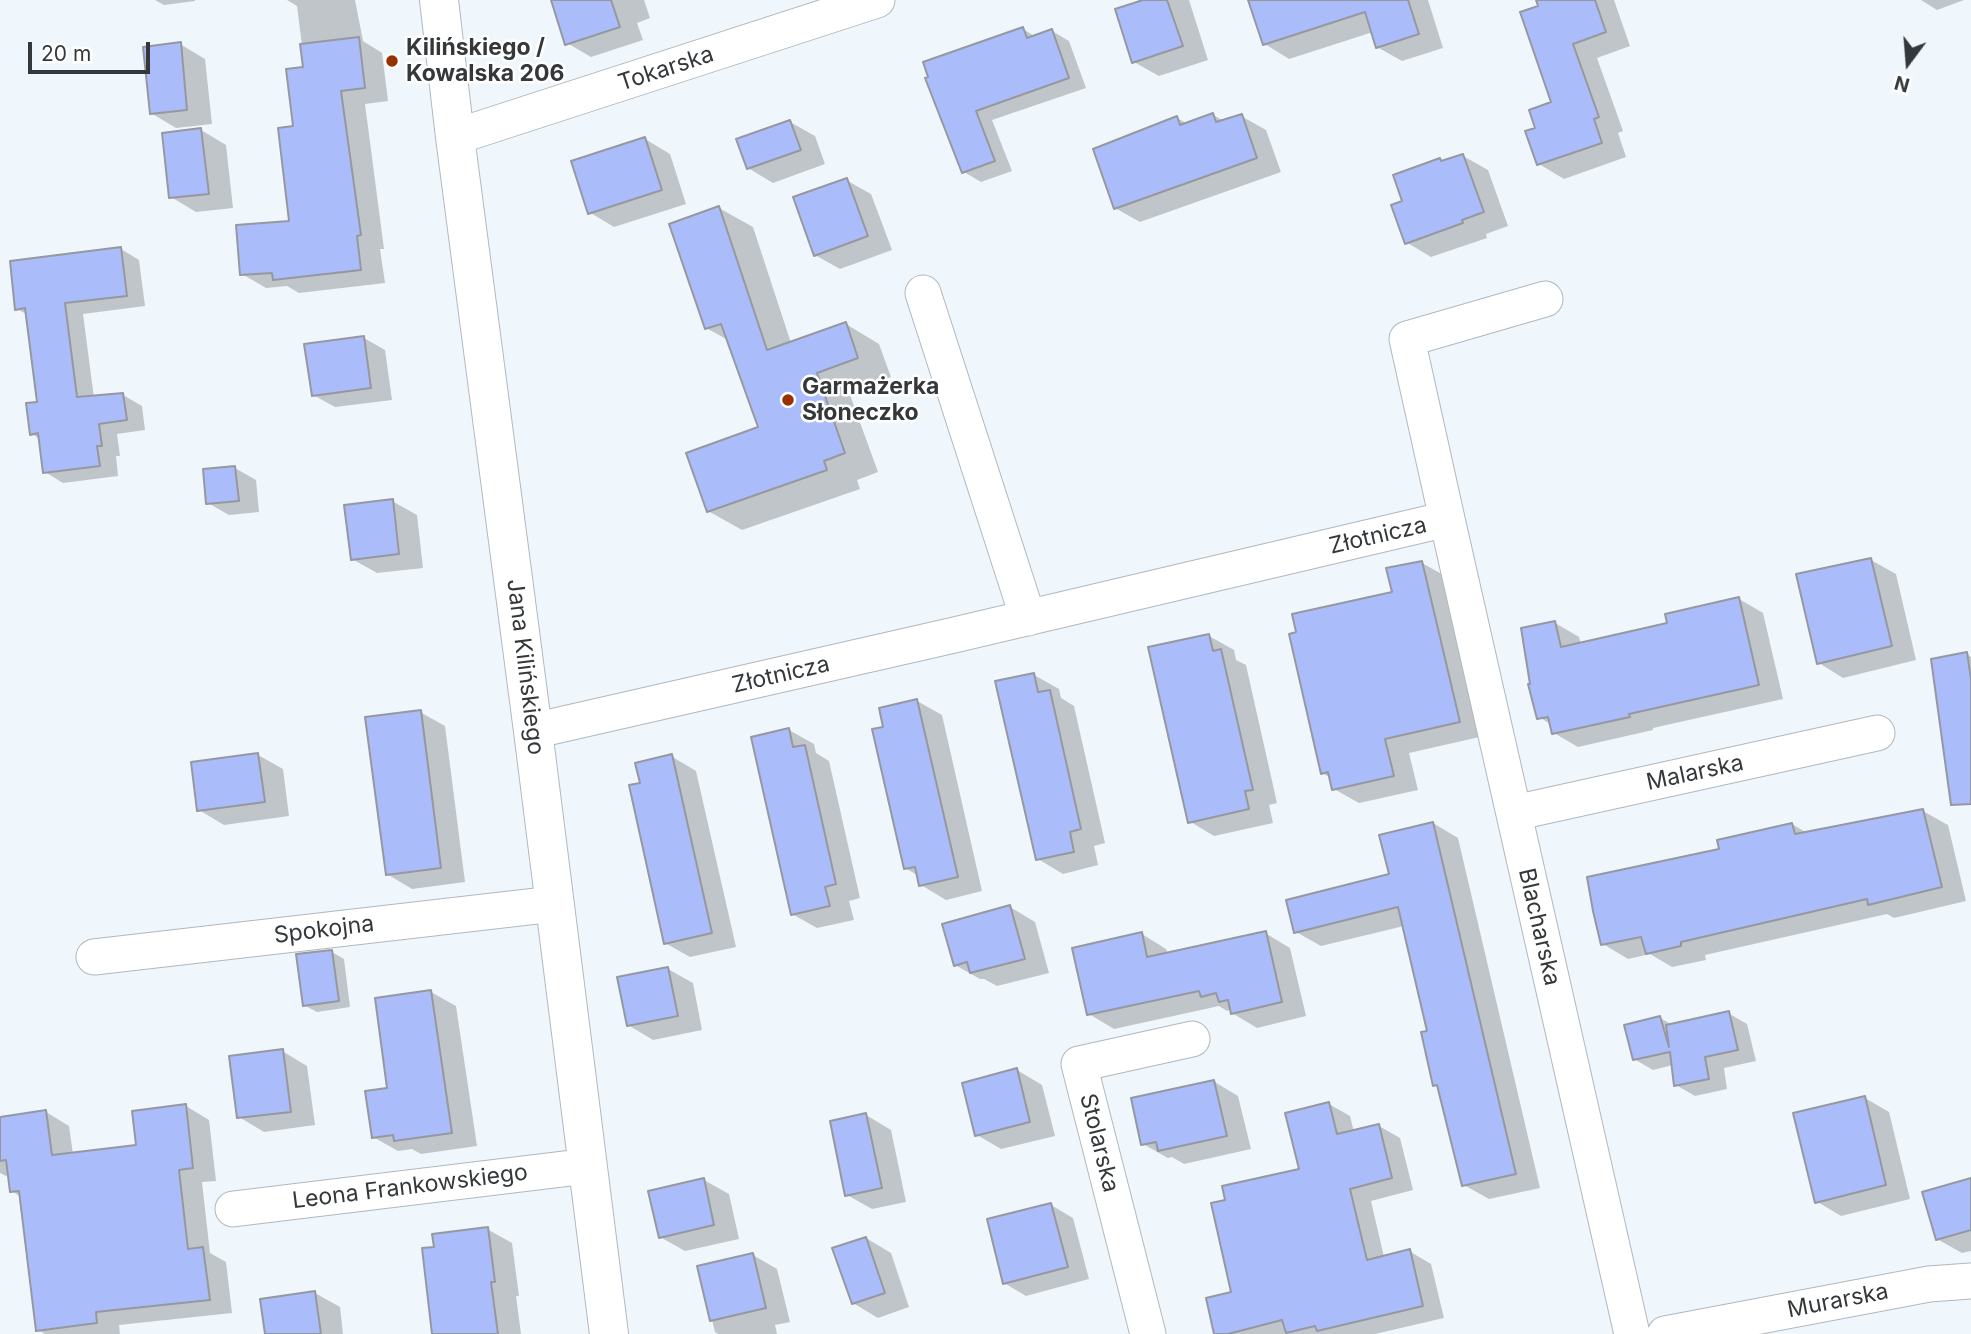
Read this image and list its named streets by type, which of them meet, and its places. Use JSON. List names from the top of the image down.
{
  "streets": {
    "street": [
      "Tokarska",
      "Złotnicza",
      "Jana Kilińskiego",
      "Malarska",
      "Blacharska",
      "Spokojna",
      "Stolarska",
      "Leona Frankowskiego",
      "Murarska"
    ]
  },
  "crossings": [
    ["Tokarska", "Jana Kilińskiego"],
    ["Złotnicza", "Jana Kilińskiego"],
    ["Złotnicza", "Blacharska"],
    ["Jana Kilińskiego", "Spokojna"],
    ["Jana Kilińskiego", "Leona Frankowskiego"],
    ["Malarska", "Blacharska"]
  ],
  "places": ["Kilińskiego / Kowalska 206", "Garmażerka Słoneczko"],
  "scale_bar": "20 m",
  "north": "bottom"
}
